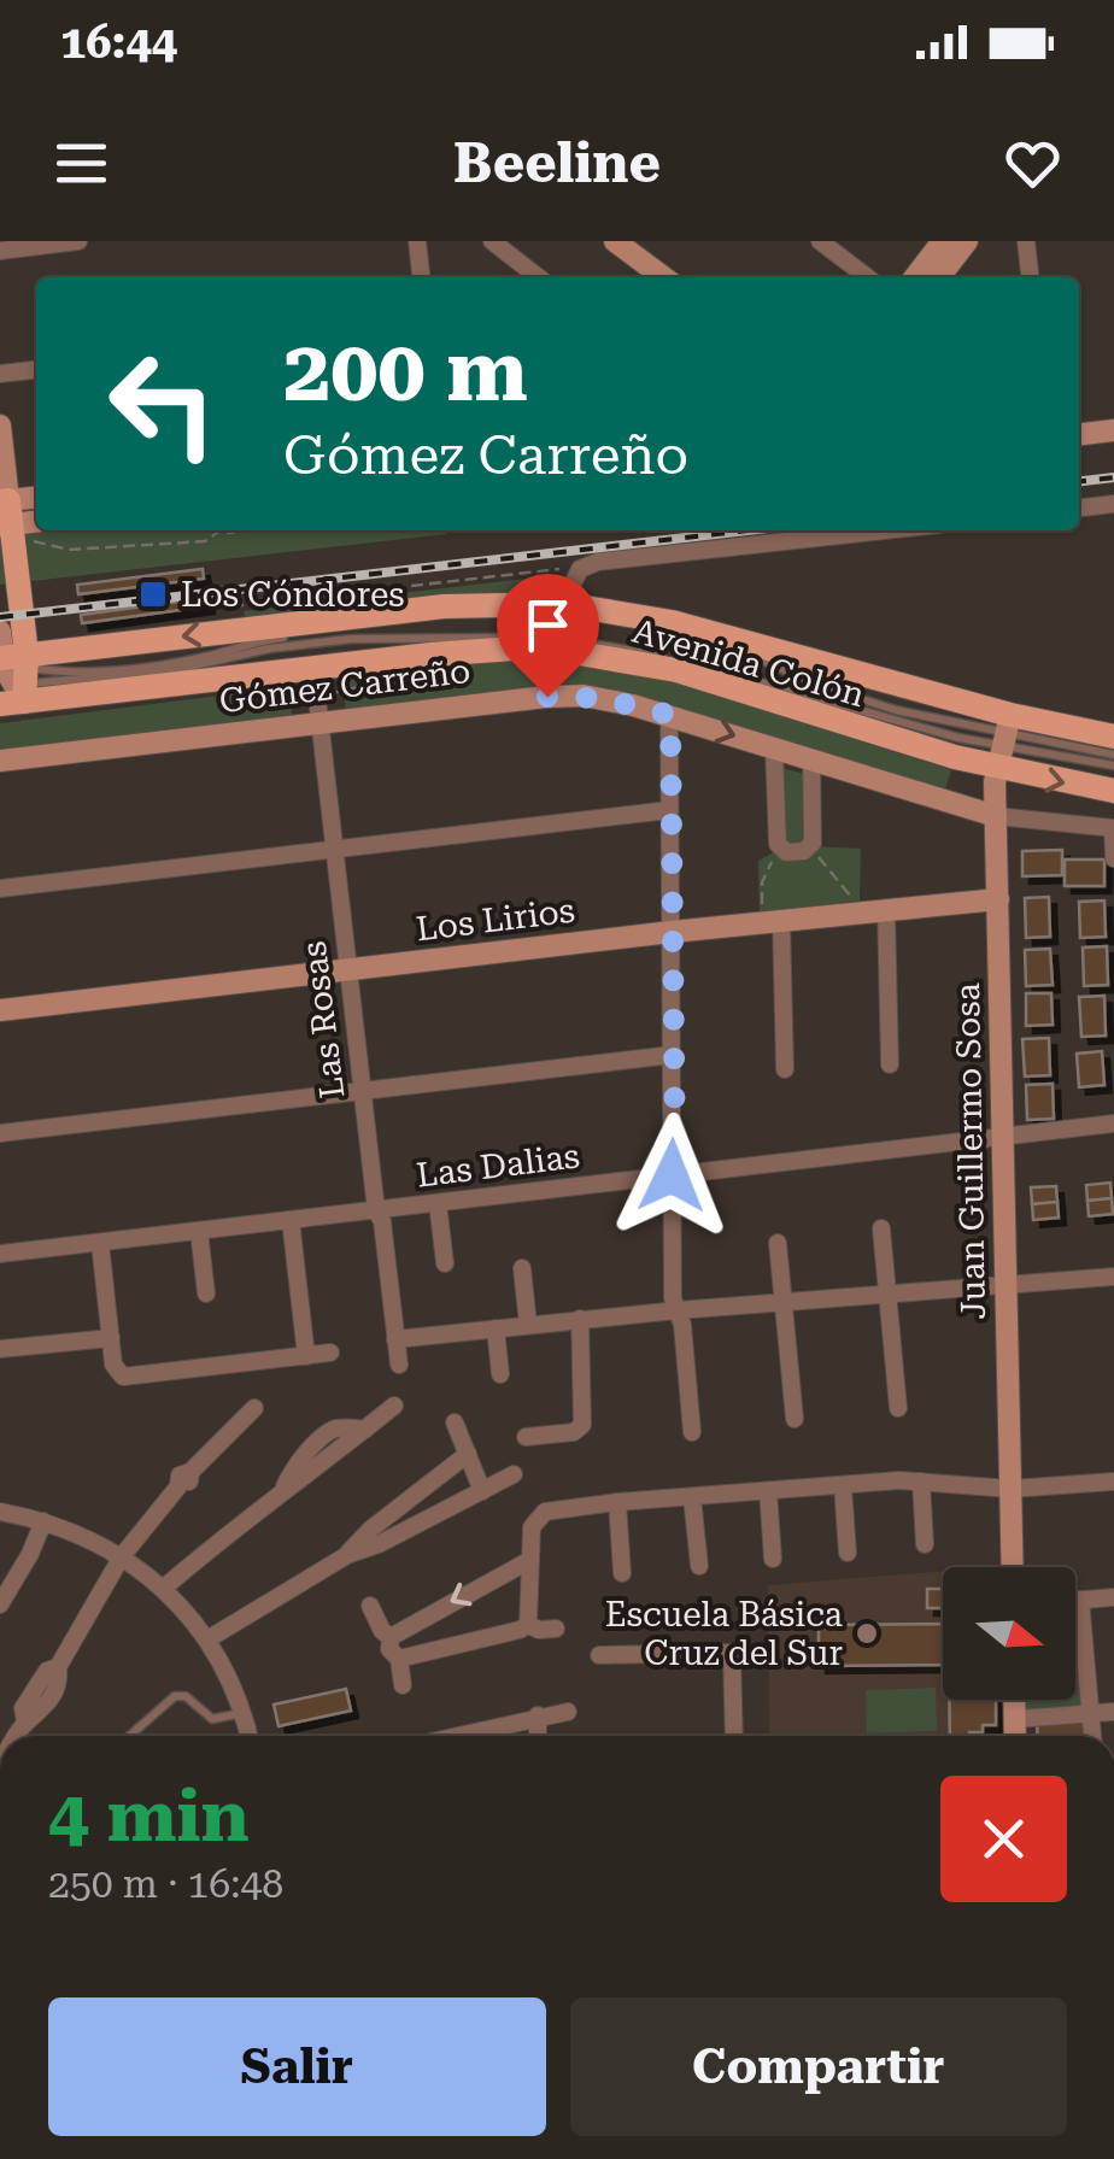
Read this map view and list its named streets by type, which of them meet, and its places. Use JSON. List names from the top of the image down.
{
  "streets": {
    "main road": ["Avenida Colón"],
    "street": [
      "Gómez Carreño",
      "Los Lirios",
      "Las Rosas",
      "Juan Guillermo Sosa",
      "Las Dalias"
    ]
  },
  "crossings": [
    ["Avenida Colón", "Las Rosas"],
    ["Avenida Colón", "Juan Guillermo Sosa"],
    ["Gómez Carreño", "Las Rosas"],
    ["Gómez Carreño", "Juan Guillermo Sosa"],
    ["Los Lirios", "Las Rosas"],
    ["Los Lirios", "Juan Guillermo Sosa"],
    ["Las Rosas", "Las Dalias"],
    ["Juan Guillermo Sosa", "Las Dalias"]
  ],
  "places": {
    "transit": ["Los Cóndores"],
    "other": ["Escuela Básica Cruz del Sur"]
  },
  "north": "right",
  "page": {
    "status": "16:44",
    "header": "Beeline",
    "turn": ["200 m", "Gómez Carreño"],
    "heading": ["4 min", "250 m · 16:48"],
    "buttons": ["Salir", "Compartir"]
  }
}
